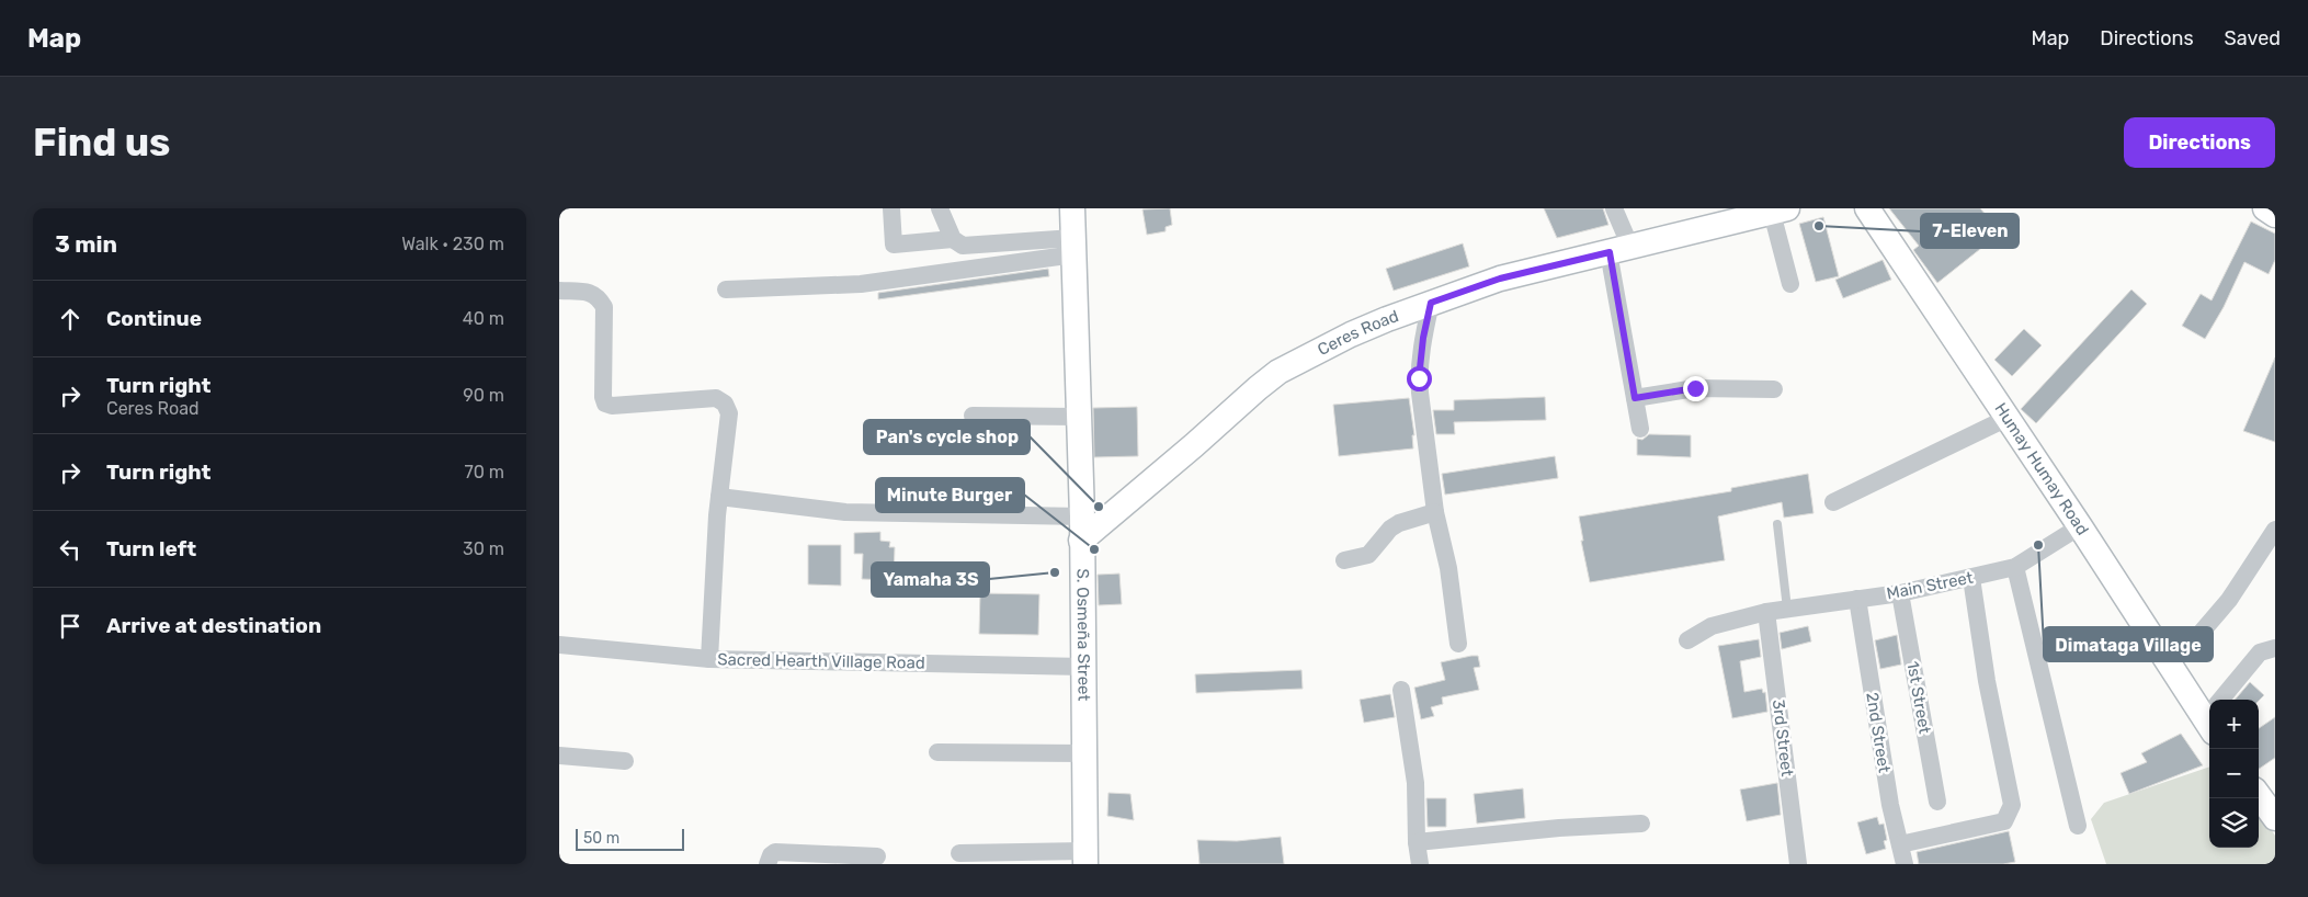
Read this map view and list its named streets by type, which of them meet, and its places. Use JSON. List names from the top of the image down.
{
  "streets": {
    "street": [
      "Ceres Road",
      "Humay Humay Road",
      "Main Street",
      "S. Osmeña Street",
      "Sacred Hearth Village Road",
      "1st Street",
      "2nd Street",
      "3rd Street"
    ]
  },
  "crossings": [
    ["Ceres Road", "S. Osmeña Street"],
    ["Humay Humay Road", "Main Street"],
    ["Main Street", "1st Street"],
    ["Main Street", "2nd Street"],
    ["Main Street", "3rd Street"],
    ["S. Osmeña Street", "Sacred Hearth Village Road"]
  ],
  "places": [
    "7-Eleven",
    "Pan's cycle shop",
    "Dimataga Village",
    "Minute Burger",
    "Yamaha 3S"
  ],
  "scale_bar": "50 m",
  "page": {
    "header": "Map",
    "nav": ["Map", "Directions", "Saved"],
    "buttons": "Directions",
    "title": "Find us",
    "heading": ["3 min", "Walk · 230 m"],
    "list": [
      ["Continue", "40 m"],
      ["Turn right", "Ceres Road", "90 m"],
      ["Turn right", "70 m"],
      ["Turn left", "30 m"],
      "Arrive at destination"
    ],
    "map_buttons": ["+", "−"],
    "scale": "50 m"
  }
}
